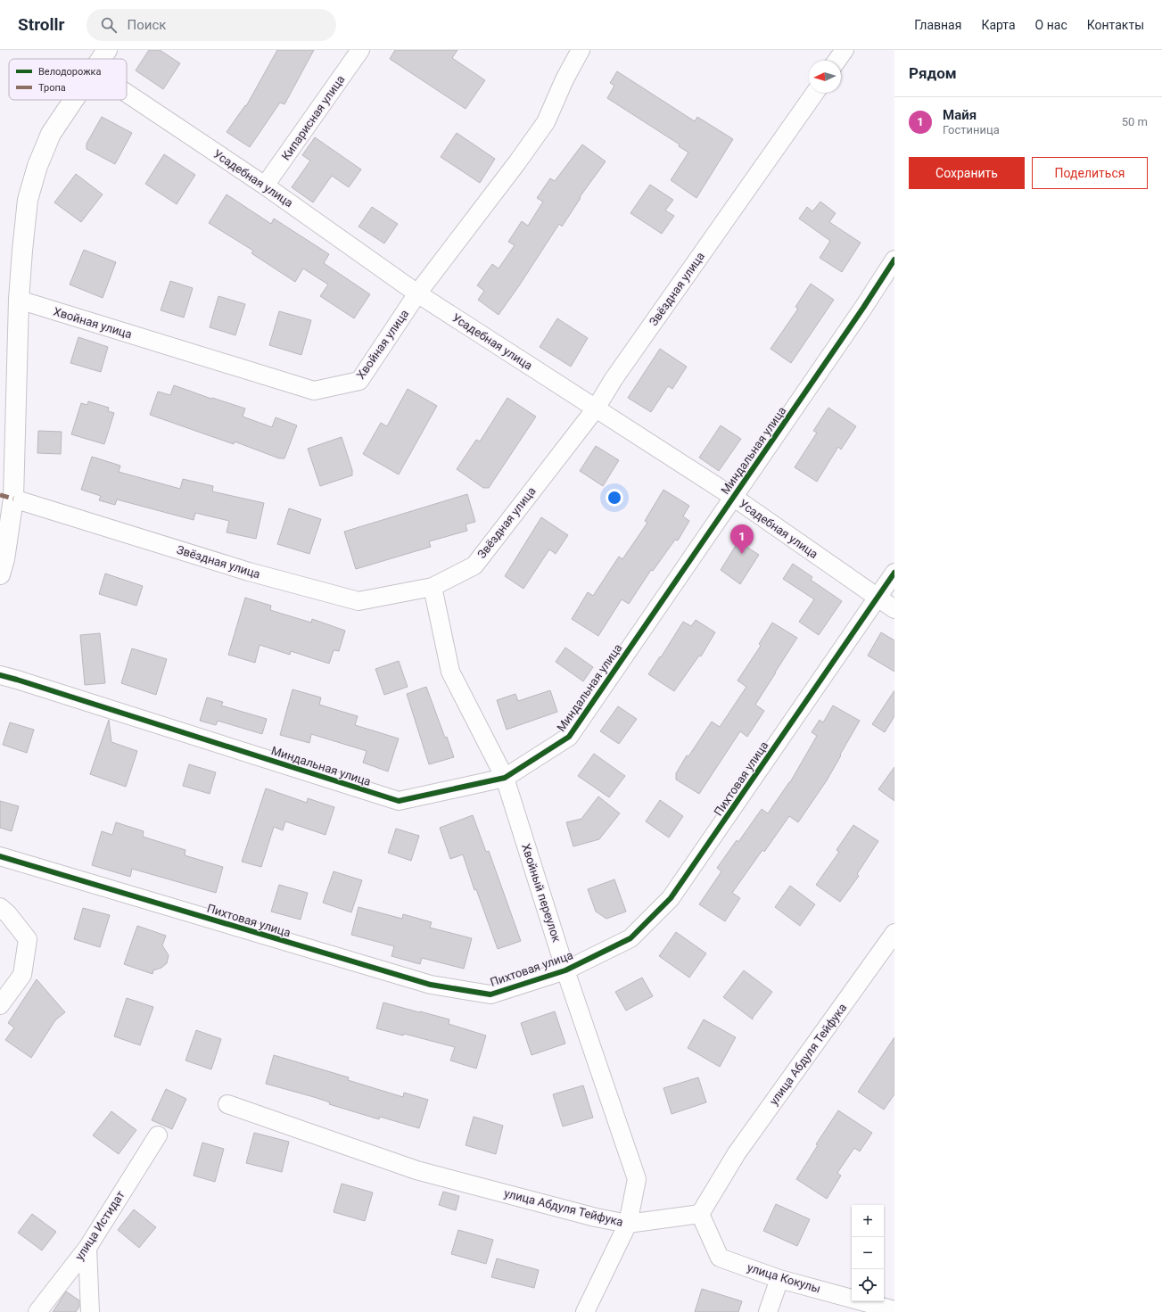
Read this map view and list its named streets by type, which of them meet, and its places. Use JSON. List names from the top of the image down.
{
  "streets": {
    "street": [
      "Кипарисная улица",
      "Усадебная улица",
      "Звёздная улица",
      "Хвойная улица",
      "Миндальная улица",
      "Пихтовая улица",
      "Хвойный переулок",
      "улица Абдуля Тейфука",
      "улица Истидат",
      "улица Кокулы"
    ]
  },
  "crossings": [
    ["Кипарисная улица", "Усадебная улица"],
    ["Усадебная улица", "Звёздная улица"],
    ["Усадебная улица", "Хвойная улица"],
    ["Усадебная улица", "Миндальная улица"],
    ["Усадебная улица", "Пихтовая улица"],
    ["Звёздная улица", "Хвойный переулок"],
    ["Миндальная улица", "Хвойный переулок"],
    ["Пихтовая улица", "Хвойный переулок"],
    ["Хвойный переулок", "улица Абдуля Тейфука"],
    ["улица Абдуля Тейфука", "улица Кокулы"]
  ],
  "legend": ["Велодорожка", "Тропа"],
  "north": "left",
  "page": {
    "header": "Strollr",
    "search": "Поиск",
    "nav": [
      "Главная",
      "Карта",
      "О нас",
      "Контакты"
    ],
    "heading": "Рядом",
    "list": [
      {
        "mark": "1",
        "name": "Майя",
        "note": "Гостиница",
        "value": "50 m"
      }
    ],
    "buttons": ["Сохранить", "Поделиться"],
    "pins": "1",
    "map_buttons": ["+", "−"]
  }
}
